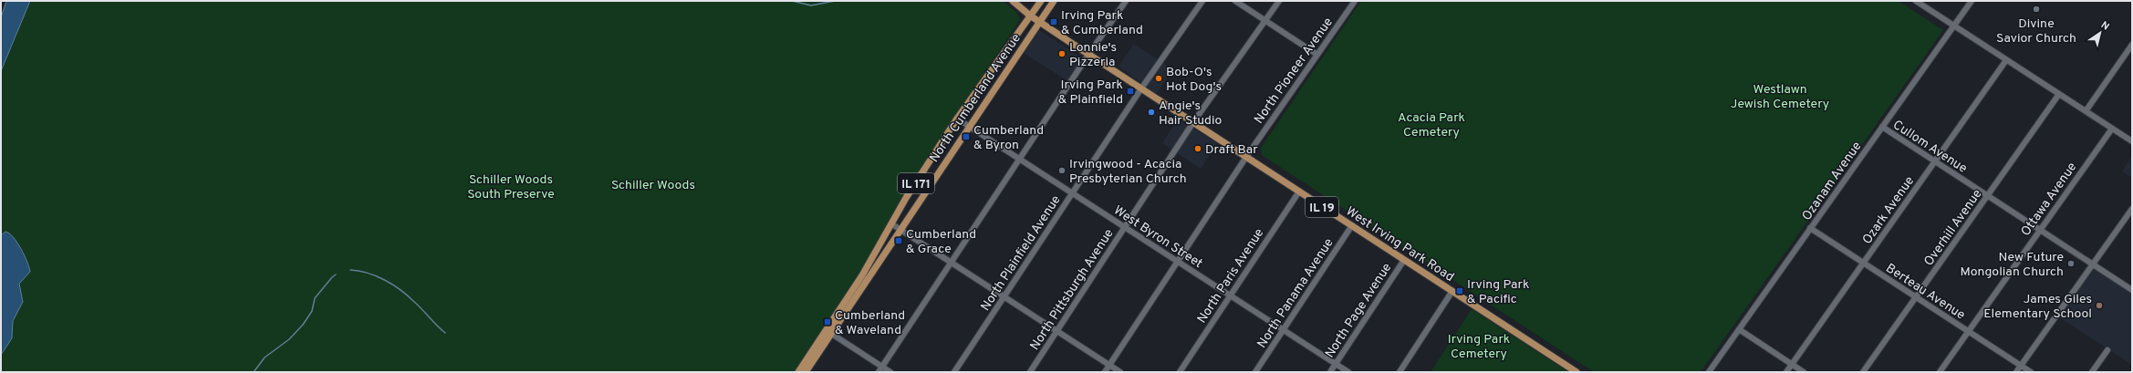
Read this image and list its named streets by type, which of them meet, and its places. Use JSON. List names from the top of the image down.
{
  "streets": {
    "main road": [
      "North Cumberland Avenue",
      "IL 171",
      "IL 19",
      "West Irving Park Road"
    ],
    "street": [
      "North Pioneer Avenue",
      "Cullom Avenue",
      "Ozanam Avenue",
      "Ottawa Avenue",
      "Ozark Avenue",
      "Overhill Avenue",
      "West Byron Street",
      "North Plainfield Avenue",
      "North Paris Avenue",
      "North Pittsburgh Avenue",
      "Berteau Avenue",
      "North Panama Avenue",
      "North Page Avenue"
    ]
  },
  "crossings": [
    ["North Pioneer Avenue", "West Byron Street"],
    ["North Pioneer Avenue", "West Irving Park Road"],
    ["North Cumberland Avenue", "West Byron Street"],
    ["North Cumberland Avenue", "West Irving Park Road"],
    ["Cullom Avenue", "Ozanam Avenue"],
    ["Cullom Avenue", "Ottawa Avenue"],
    ["Cullom Avenue", "Ozark Avenue"],
    ["Cullom Avenue", "Overhill Avenue"],
    ["Ozanam Avenue", "Berteau Avenue"],
    ["Ottawa Avenue", "Berteau Avenue"],
    ["Ozark Avenue", "Berteau Avenue"],
    ["Overhill Avenue", "Berteau Avenue"],
    ["West Byron Street", "North Plainfield Avenue"],
    ["West Byron Street", "North Paris Avenue"],
    ["West Byron Street", "North Pittsburgh Avenue"],
    ["West Byron Street", "North Panama Avenue"],
    ["West Byron Street", "North Page Avenue"],
    ["West Irving Park Road", "North Plainfield Avenue"],
    ["West Irving Park Road", "North Paris Avenue"],
    ["West Irving Park Road", "North Pittsburgh Avenue"],
    ["West Irving Park Road", "North Panama Avenue"],
    ["West Irving Park Road", "North Page Avenue"]
  ],
  "parks": [
    "Westlawn Jewish Cemetery",
    "Acacia Park Cemetery",
    "Schiller Woods South Preserve",
    "Schiller Woods",
    "Irving Park Cemetery"
  ],
  "places": {
    "other": [
      "Divine Savior Church",
      "Lonnie's Pizzeria",
      "Bob-O's Hot Dog's",
      "Angie's Hair Studio",
      "Draft Bar",
      "Irvingwood - Acacia Presbyterian Church",
      "New Future Mongolian Church",
      "James Giles Elementary School"
    ],
    "transit": [
      "Irving Park & Cumberland",
      "Irving Park & Plainfield",
      "Cumberland & Byron",
      "Cumberland & Grace",
      "Irving Park & Pacific",
      "Cumberland & Waveland"
    ]
  },
  "north": "top right"
}
